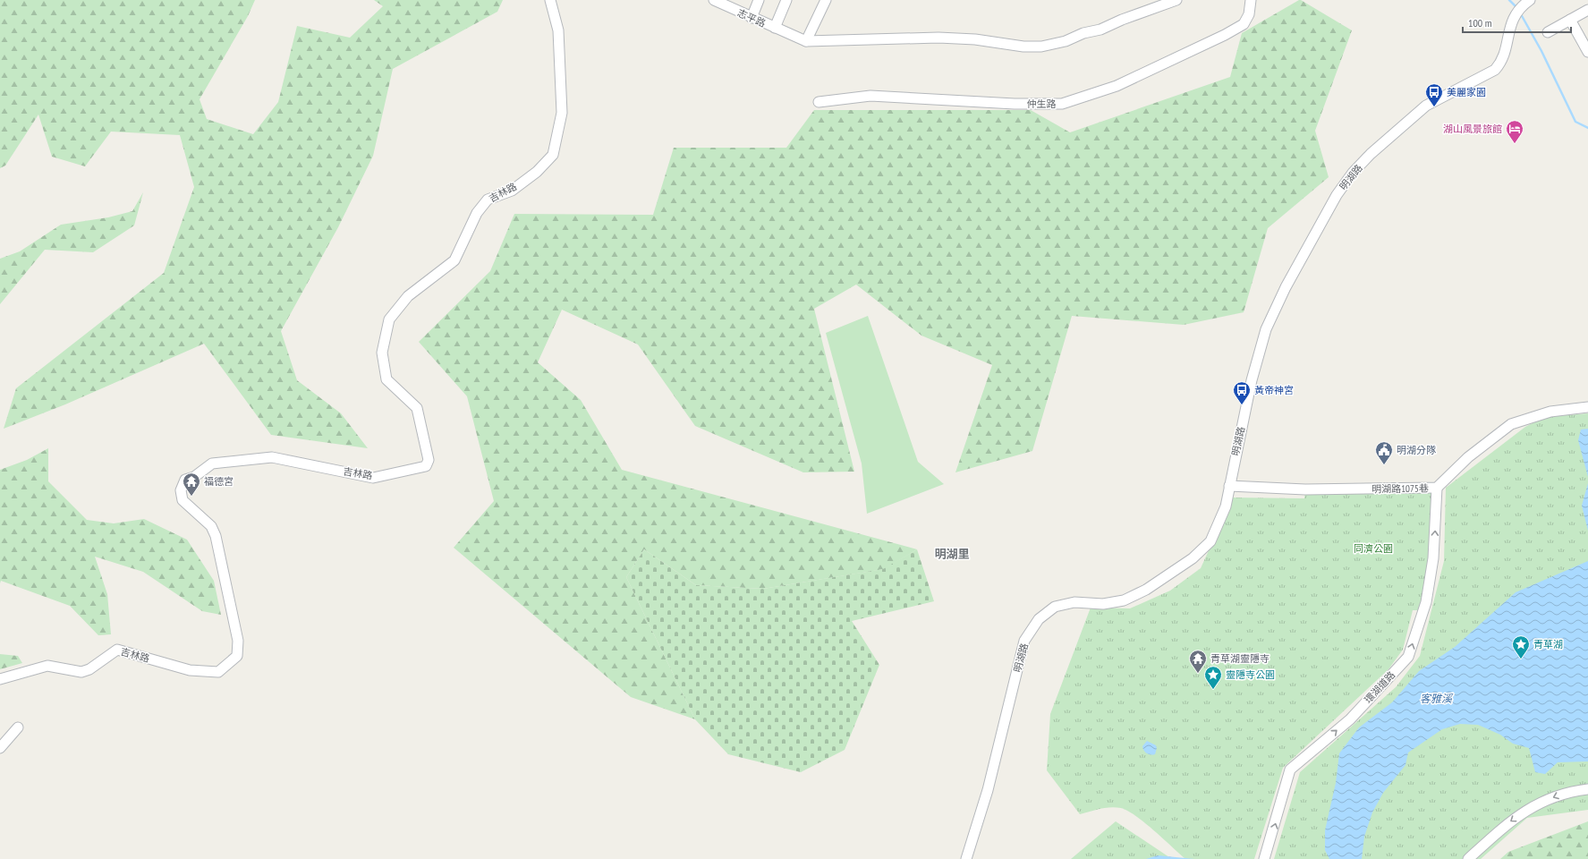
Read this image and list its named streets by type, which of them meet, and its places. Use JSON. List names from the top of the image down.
{
  "streets": {
    "street": [
      "志平路",
      "仲生路",
      "明湖路",
      "吉林路",
      "明湖路1075巷",
      "環湖道路"
    ]
  },
  "crossings": [
    ["明湖路", "明湖路1075巷"],
    ["明湖路1075巷", "環湖道路"]
  ],
  "one_way": ["環湖道路"],
  "districts": ["明湖里"],
  "water": ["客雅溪"],
  "parks": ["同濟公園"],
  "places": {
    "bus stop": ["美麗家園", "黃帝神宮"],
    "hotel": ["湖山風景旅館"],
    "public building": ["明湖分隊"],
    "temple": ["福德宮", "青草湖靈隱寺"],
    "place": ["青草湖", "靈隱寺公園"]
  },
  "scale_bar": "100 m"
}
